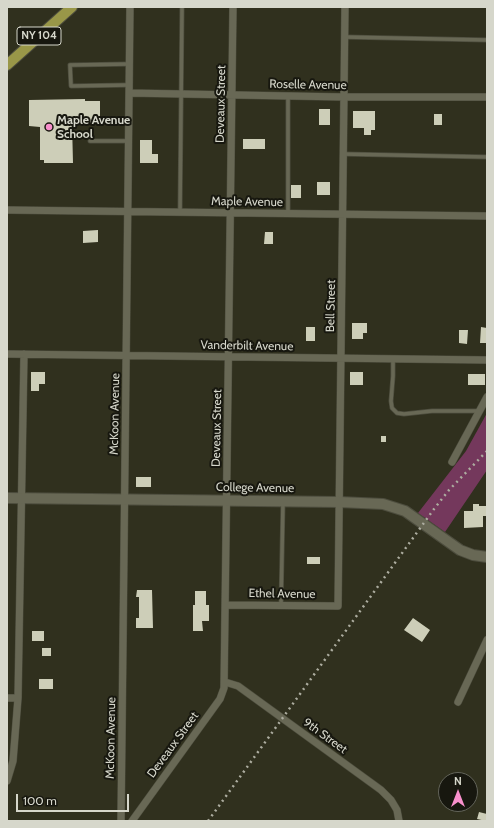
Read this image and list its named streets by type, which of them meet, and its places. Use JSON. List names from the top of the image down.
{
  "streets": {
    "main road": ["NY 104", "College Avenue"],
    "street": [
      "Roselle Avenue",
      "Deveaux Street",
      "Maple Avenue",
      "Bell Street",
      "Vanderbilt Avenue",
      "McKoon Avenue",
      "Ethel Avenue",
      "9th Street"
    ]
  },
  "crossings": [
    ["Roselle Avenue", "Deveaux Street"],
    ["Roselle Avenue", "Bell Street"],
    ["Roselle Avenue", "McKoon Avenue"],
    ["Deveaux Street", "Maple Avenue"],
    ["Deveaux Street", "Vanderbilt Avenue"],
    ["Deveaux Street", "College Avenue"],
    ["Deveaux Street", "Ethel Avenue"],
    ["Deveaux Street", "9th Street"],
    ["Maple Avenue", "Bell Street"],
    ["Maple Avenue", "McKoon Avenue"],
    ["Bell Street", "Vanderbilt Avenue"],
    ["Bell Street", "College Avenue"],
    ["Bell Street", "Ethel Avenue"],
    ["Vanderbilt Avenue", "McKoon Avenue"],
    ["McKoon Avenue", "College Avenue"]
  ],
  "places": ["Maple Avenue School"],
  "scale_bar": "100 m",
  "north": "top"
}
